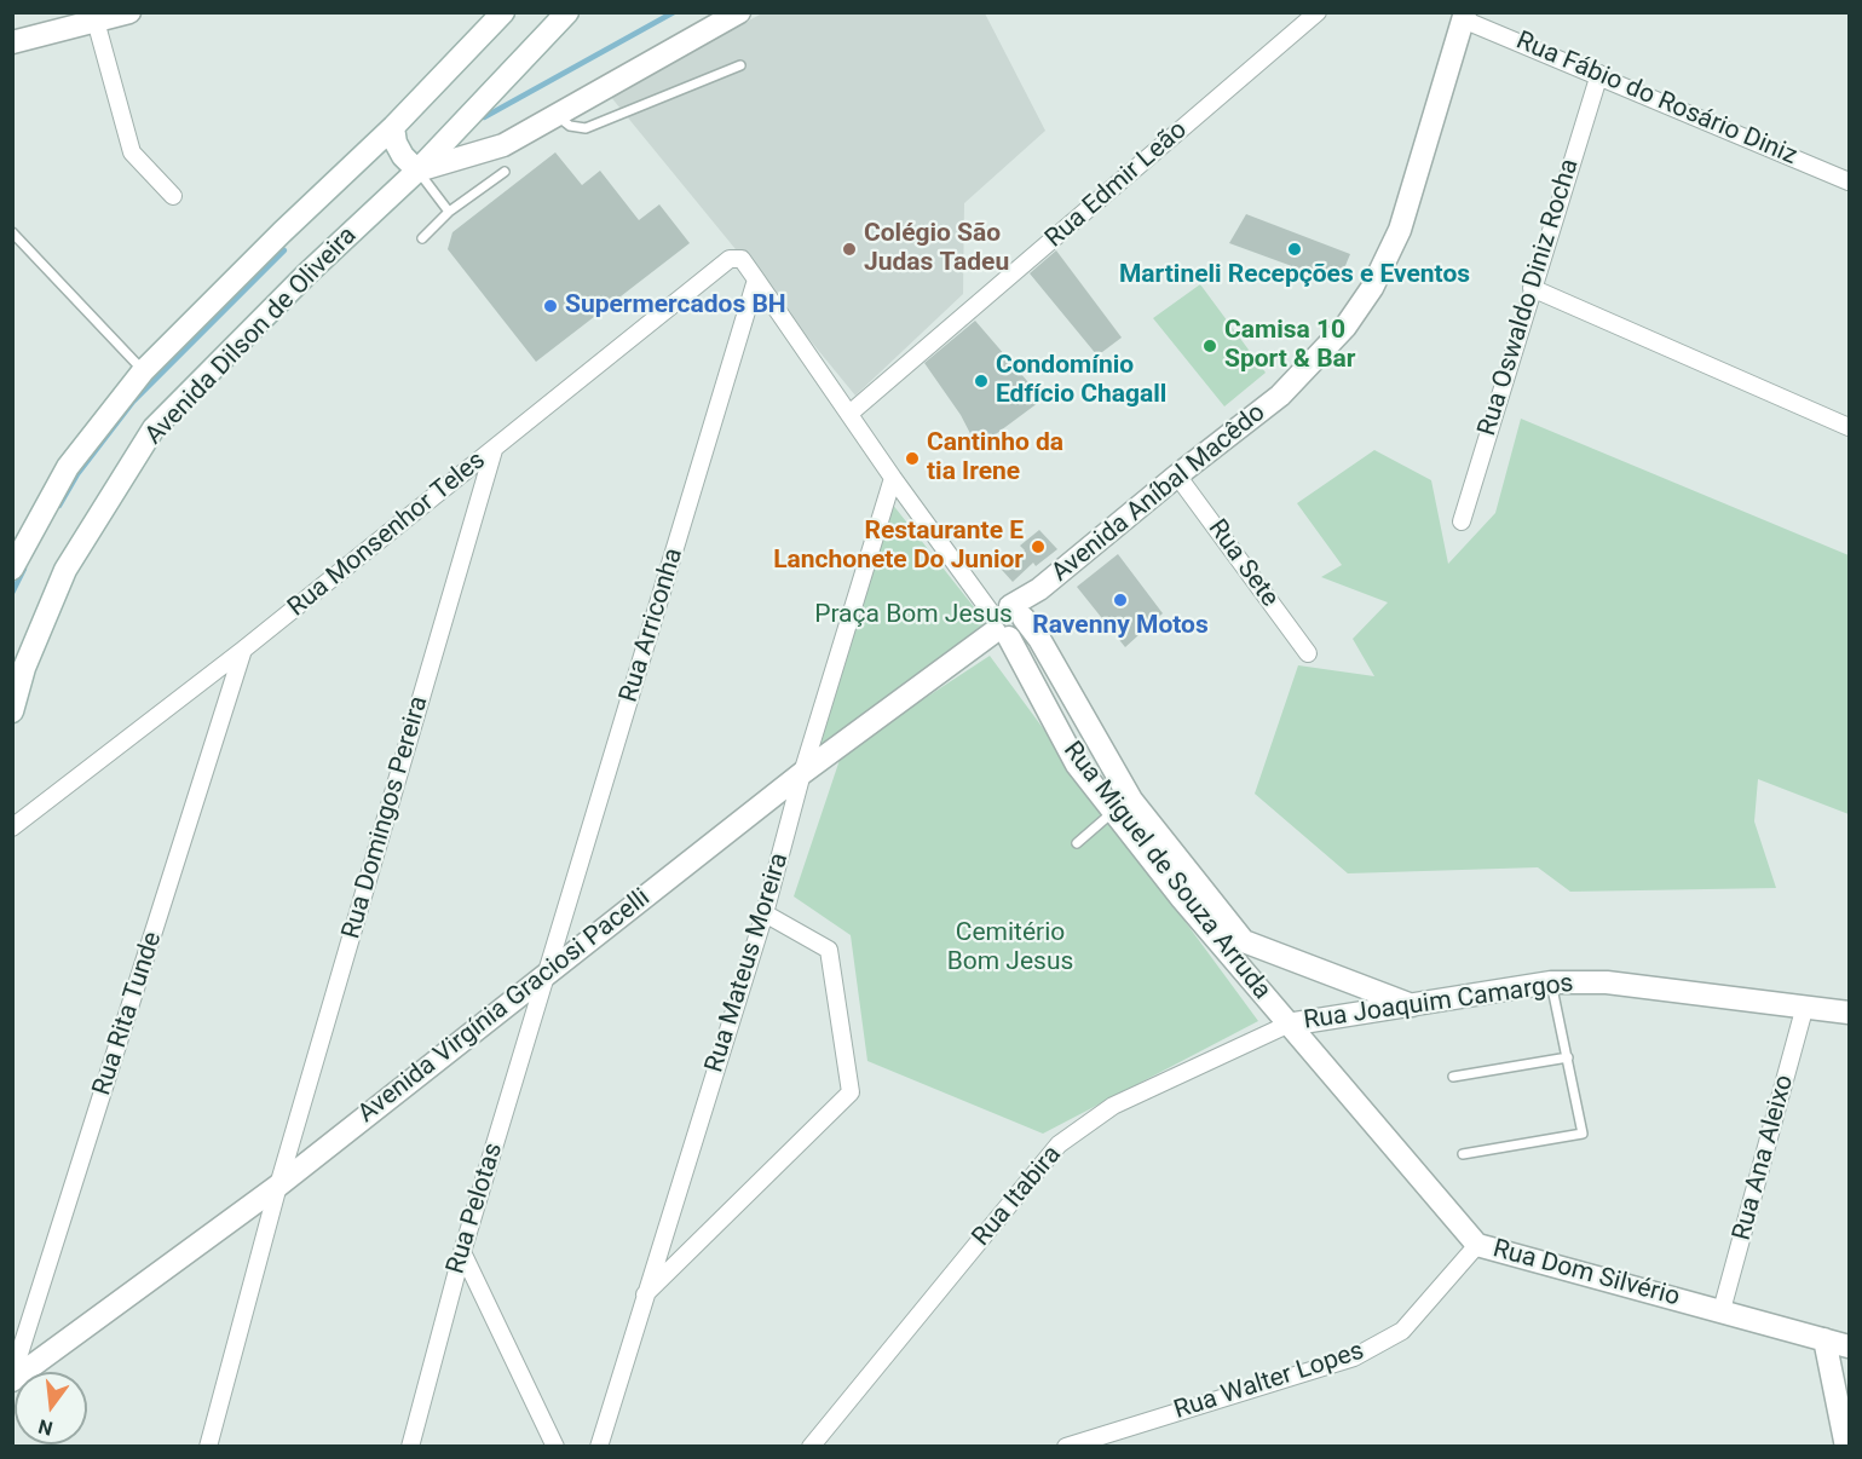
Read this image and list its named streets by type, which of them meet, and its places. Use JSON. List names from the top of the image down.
{
  "streets": {
    "street": [
      "Rua Fábio do Rosário Diniz",
      "Rua Edmir Leão",
      "Rua Oswaldo Diniz Rocha",
      "Avenida Dilson de Oliveira",
      "Avenida Aníbal Macêdo",
      "Rua Monsenhor Teles",
      "Rua Sete",
      "Rua Arriconha",
      "Rua Domingos Pereira",
      "Rua Miguel de Souza Arruda",
      "Rua Mateus Moreira",
      "Rua Joaquim Camargos",
      "Avenida Virgínia Graciosi Pacelli",
      "Rua Rita Tunde",
      "Rua Ana Aleixo",
      "Rua Itabira",
      "Rua Pelotas",
      "Rua Dom Silvério",
      "Rua Walter Lopes"
    ]
  },
  "crossings": [
    ["Rua Fábio do Rosário Diniz", "Rua Oswaldo Diniz Rocha"],
    ["Rua Fábio do Rosário Diniz", "Avenida Aníbal Macêdo"],
    ["Rua Edmir Leão", "Rua Miguel de Souza Arruda"],
    ["Avenida Aníbal Macêdo", "Rua Sete"],
    ["Avenida Aníbal Macêdo", "Rua Miguel de Souza Arruda"],
    ["Avenida Aníbal Macêdo", "Avenida Virgínia Graciosi Pacelli"],
    ["Rua Monsenhor Teles", "Rua Domingos Pereira"],
    ["Rua Monsenhor Teles", "Rua Miguel de Souza Arruda"],
    ["Rua Monsenhor Teles", "Rua Rita Tunde"],
    ["Rua Arriconha", "Rua Miguel de Souza Arruda"],
    ["Rua Arriconha", "Avenida Virgínia Graciosi Pacelli"],
    ["Rua Arriconha", "Rua Pelotas"],
    ["Rua Domingos Pereira", "Avenida Virgínia Graciosi Pacelli"],
    ["Rua Miguel de Souza Arruda", "Rua Mateus Moreira"],
    ["Rua Miguel de Souza Arruda", "Rua Joaquim Camargos"],
    ["Rua Miguel de Souza Arruda", "Avenida Virgínia Graciosi Pacelli"],
    ["Rua Miguel de Souza Arruda", "Rua Itabira"],
    ["Rua Miguel de Souza Arruda", "Rua Dom Silvério"],
    ["Rua Mateus Moreira", "Avenida Virgínia Graciosi Pacelli"],
    ["Rua Joaquim Camargos", "Rua Ana Aleixo"],
    ["Rua Joaquim Camargos", "Rua Itabira"],
    ["Rua Joaquim Camargos", "Rua Dom Silvério"],
    ["Avenida Virgínia Graciosi Pacelli", "Rua Rita Tunde"],
    ["Avenida Virgínia Graciosi Pacelli", "Rua Pelotas"],
    ["Rua Ana Aleixo", "Rua Dom Silvério"],
    ["Rua Itabira", "Rua Dom Silvério"],
    ["Rua Dom Silvério", "Rua Walter Lopes"]
  ],
  "parks": ["Praça Bom Jesus", "Cemitério Bom Jesus"],
  "places": [
    "Colégio São Judas Tadeu",
    "Martineli Recepções e Eventos",
    "Supermercados BH",
    "Camisa 10 Sport & Bar",
    "Condomínio Edfício Chagall",
    "Cantinho da tia Irene",
    "Restaurante E Lanchonete Do Junior",
    "Ravenny Motos"
  ],
  "north": "bottom"
}
